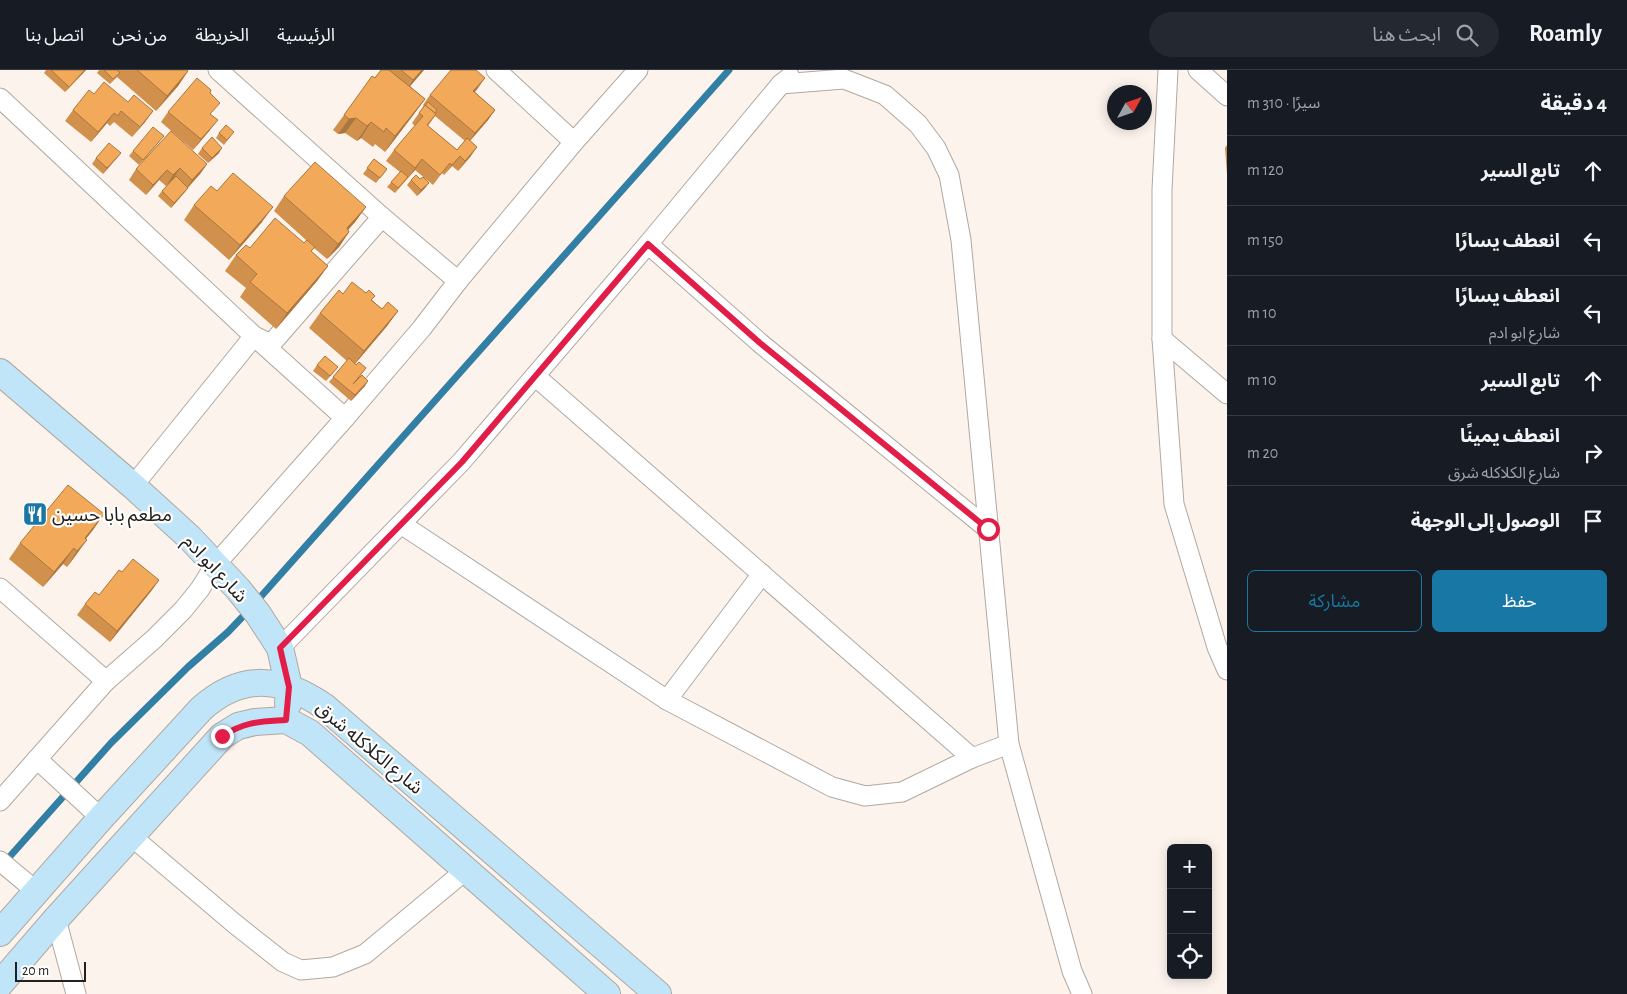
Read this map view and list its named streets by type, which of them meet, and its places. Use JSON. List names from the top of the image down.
{
  "streets": {
    "street": ["شارع ابو ادم", "شارع الكلاكله شرق"]
  },
  "crossings": [
    ["شارع ابو ادم", "شارع الكلاكله شرق"]
  ],
  "places": {
    "restaurant": ["مطعم بابا حسين"]
  },
  "scale_bar": "20 m",
  "north": "top right",
  "page": {
    "header": "Roamly",
    "search": "ابحث هنا",
    "nav": [
      "الرئيسية",
      "الخريطة",
      "من نحن",
      "اتصل بنا"
    ],
    "heading": ["4 دقيقة", "سيرًا · 310 m"],
    "list": [
      ["تابع السير", "120 m"],
      ["انعطف يسارًا", "150 m"],
      ["انعطف يسارًا", "شارع ابو ادم", "10 m"],
      ["تابع السير", "10 m"],
      ["انعطف يمينًا", "شارع الكلاكله شرق", "20 m"],
      "الوصول إلى الوجهة"
    ],
    "buttons": ["حفظ", "مشاركة"],
    "map_buttons": ["+", "−"],
    "scale": "20 m"
  }
}
